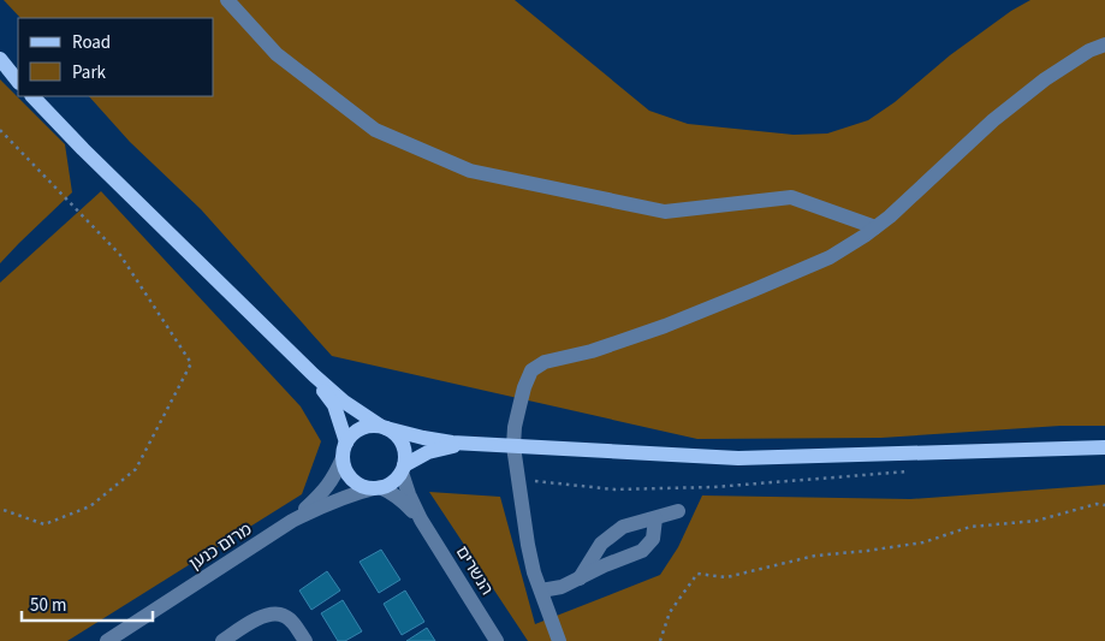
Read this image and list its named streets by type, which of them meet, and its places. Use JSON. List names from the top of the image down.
{
  "streets": {
    "street": ["מרום כנען", "הנשרים"]
  },
  "crossings": [
    ["מרום כנען", "הנשרים"]
  ],
  "legend": ["Road", "Park"],
  "scale_bar": "50 m"
}
